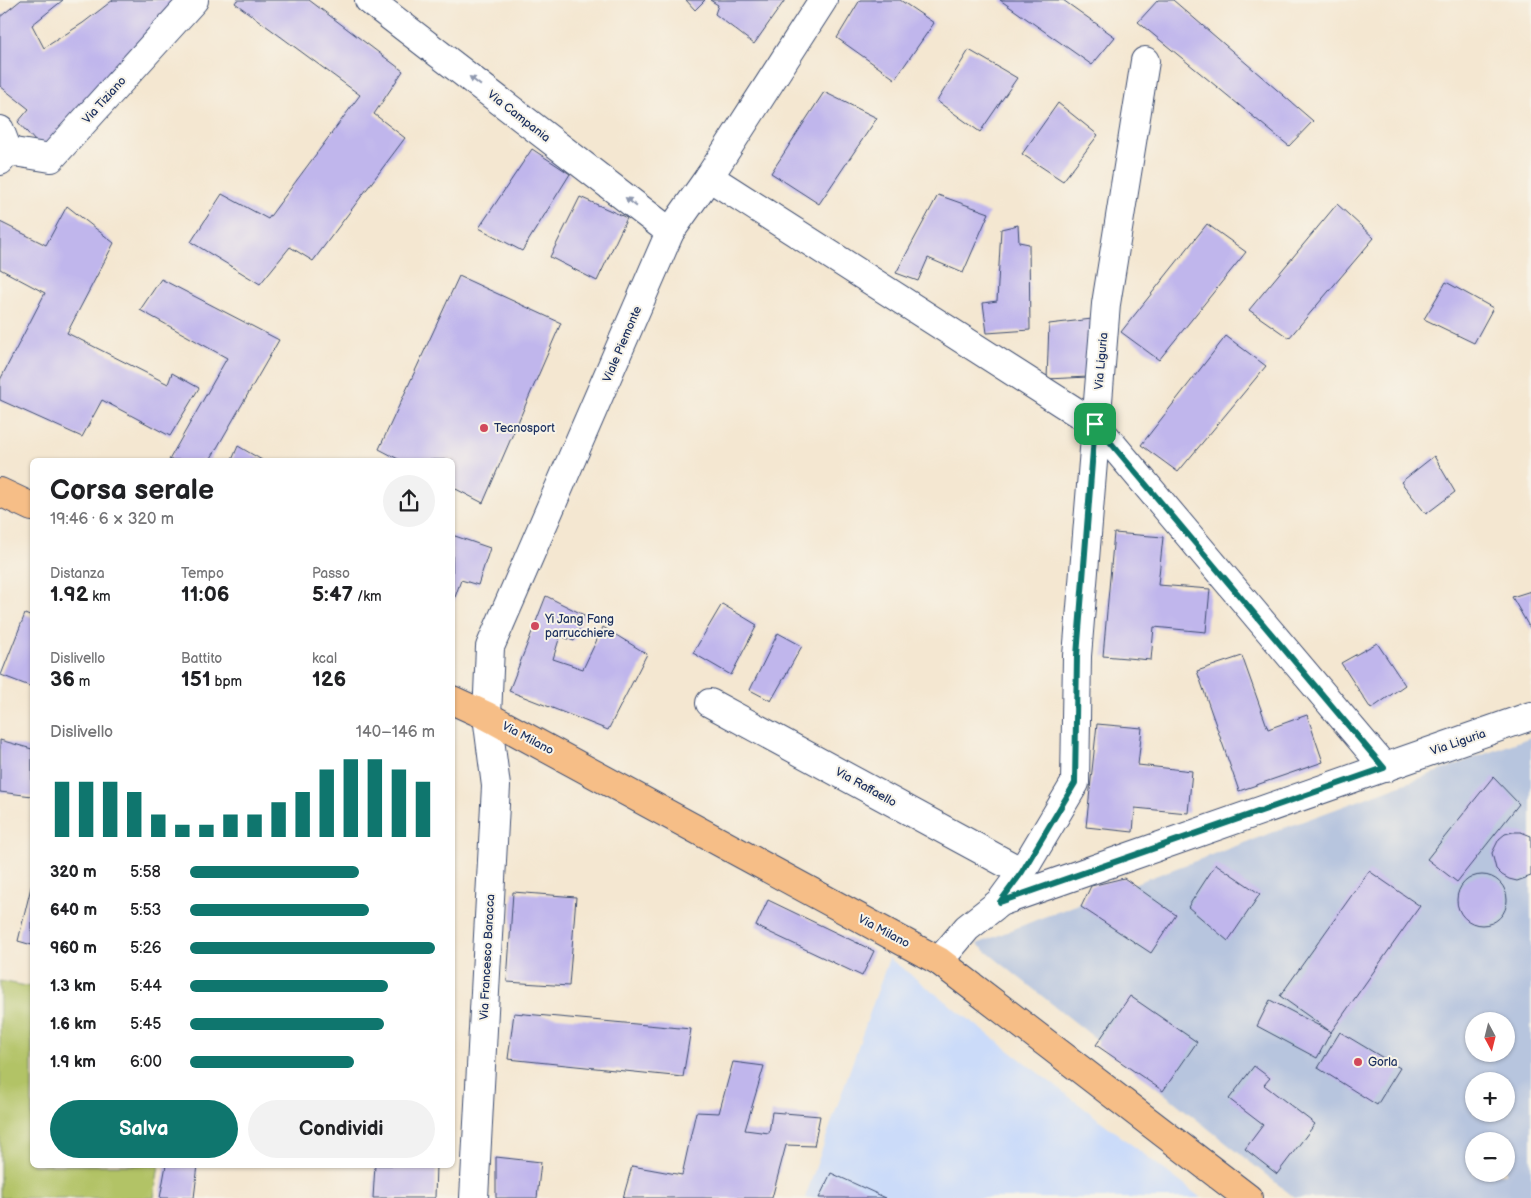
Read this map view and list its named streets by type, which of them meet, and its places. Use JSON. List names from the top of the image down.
{
  "streets": {
    "main road": ["Via Milano"],
    "street": [
      "Via Tiziano",
      "Via Campania",
      "Viale Piemonte",
      "Via Liguria",
      "Via Raffaello",
      "Via Francesco Baracca"
    ]
  },
  "crossings": [
    ["Via Campania", "Viale Piemonte"],
    ["Viale Piemonte", "Via Milano"],
    ["Viale Piemonte", "Via Francesco Baracca"],
    ["Via Liguria", "Via Milano"],
    ["Via Liguria", "Via Raffaello"],
    ["Via Milano", "Via Francesco Baracca"]
  ],
  "one_way": ["Via Campania"],
  "places": ["Tecnosport", "Yi Jang Fang parrucchiere", "Gorla"],
  "north": "bottom",
  "page": {
    "heading": ["Corsa serale", "19:46 · 6 × 320 m"],
    "stats": [
      ["Distanza", "1.92 km"],
      ["Tempo", "11:06"],
      ["Passo", "5:47 /km"],
      ["Dislivello", "36 m"],
      ["Battito", "151 bpm"],
      ["kcal", "126"]
    ],
    "chart": ["Dislivello", "140–146 m"],
    "list": [
      {
        "name": "320 m",
        "note": "5:58"
      },
      {
        "name": "640 m",
        "note": "5:53"
      },
      {
        "name": "960 m",
        "note": "5:26"
      },
      {
        "name": "1.3 km",
        "note": "5:44"
      },
      {
        "name": "1.6 km",
        "note": "5:45"
      },
      {
        "name": "1.9 km",
        "note": "6:00"
      }
    ],
    "map_buttons": ["+", "−"],
    "buttons": ["Salva", "Condividi"]
  }
}
